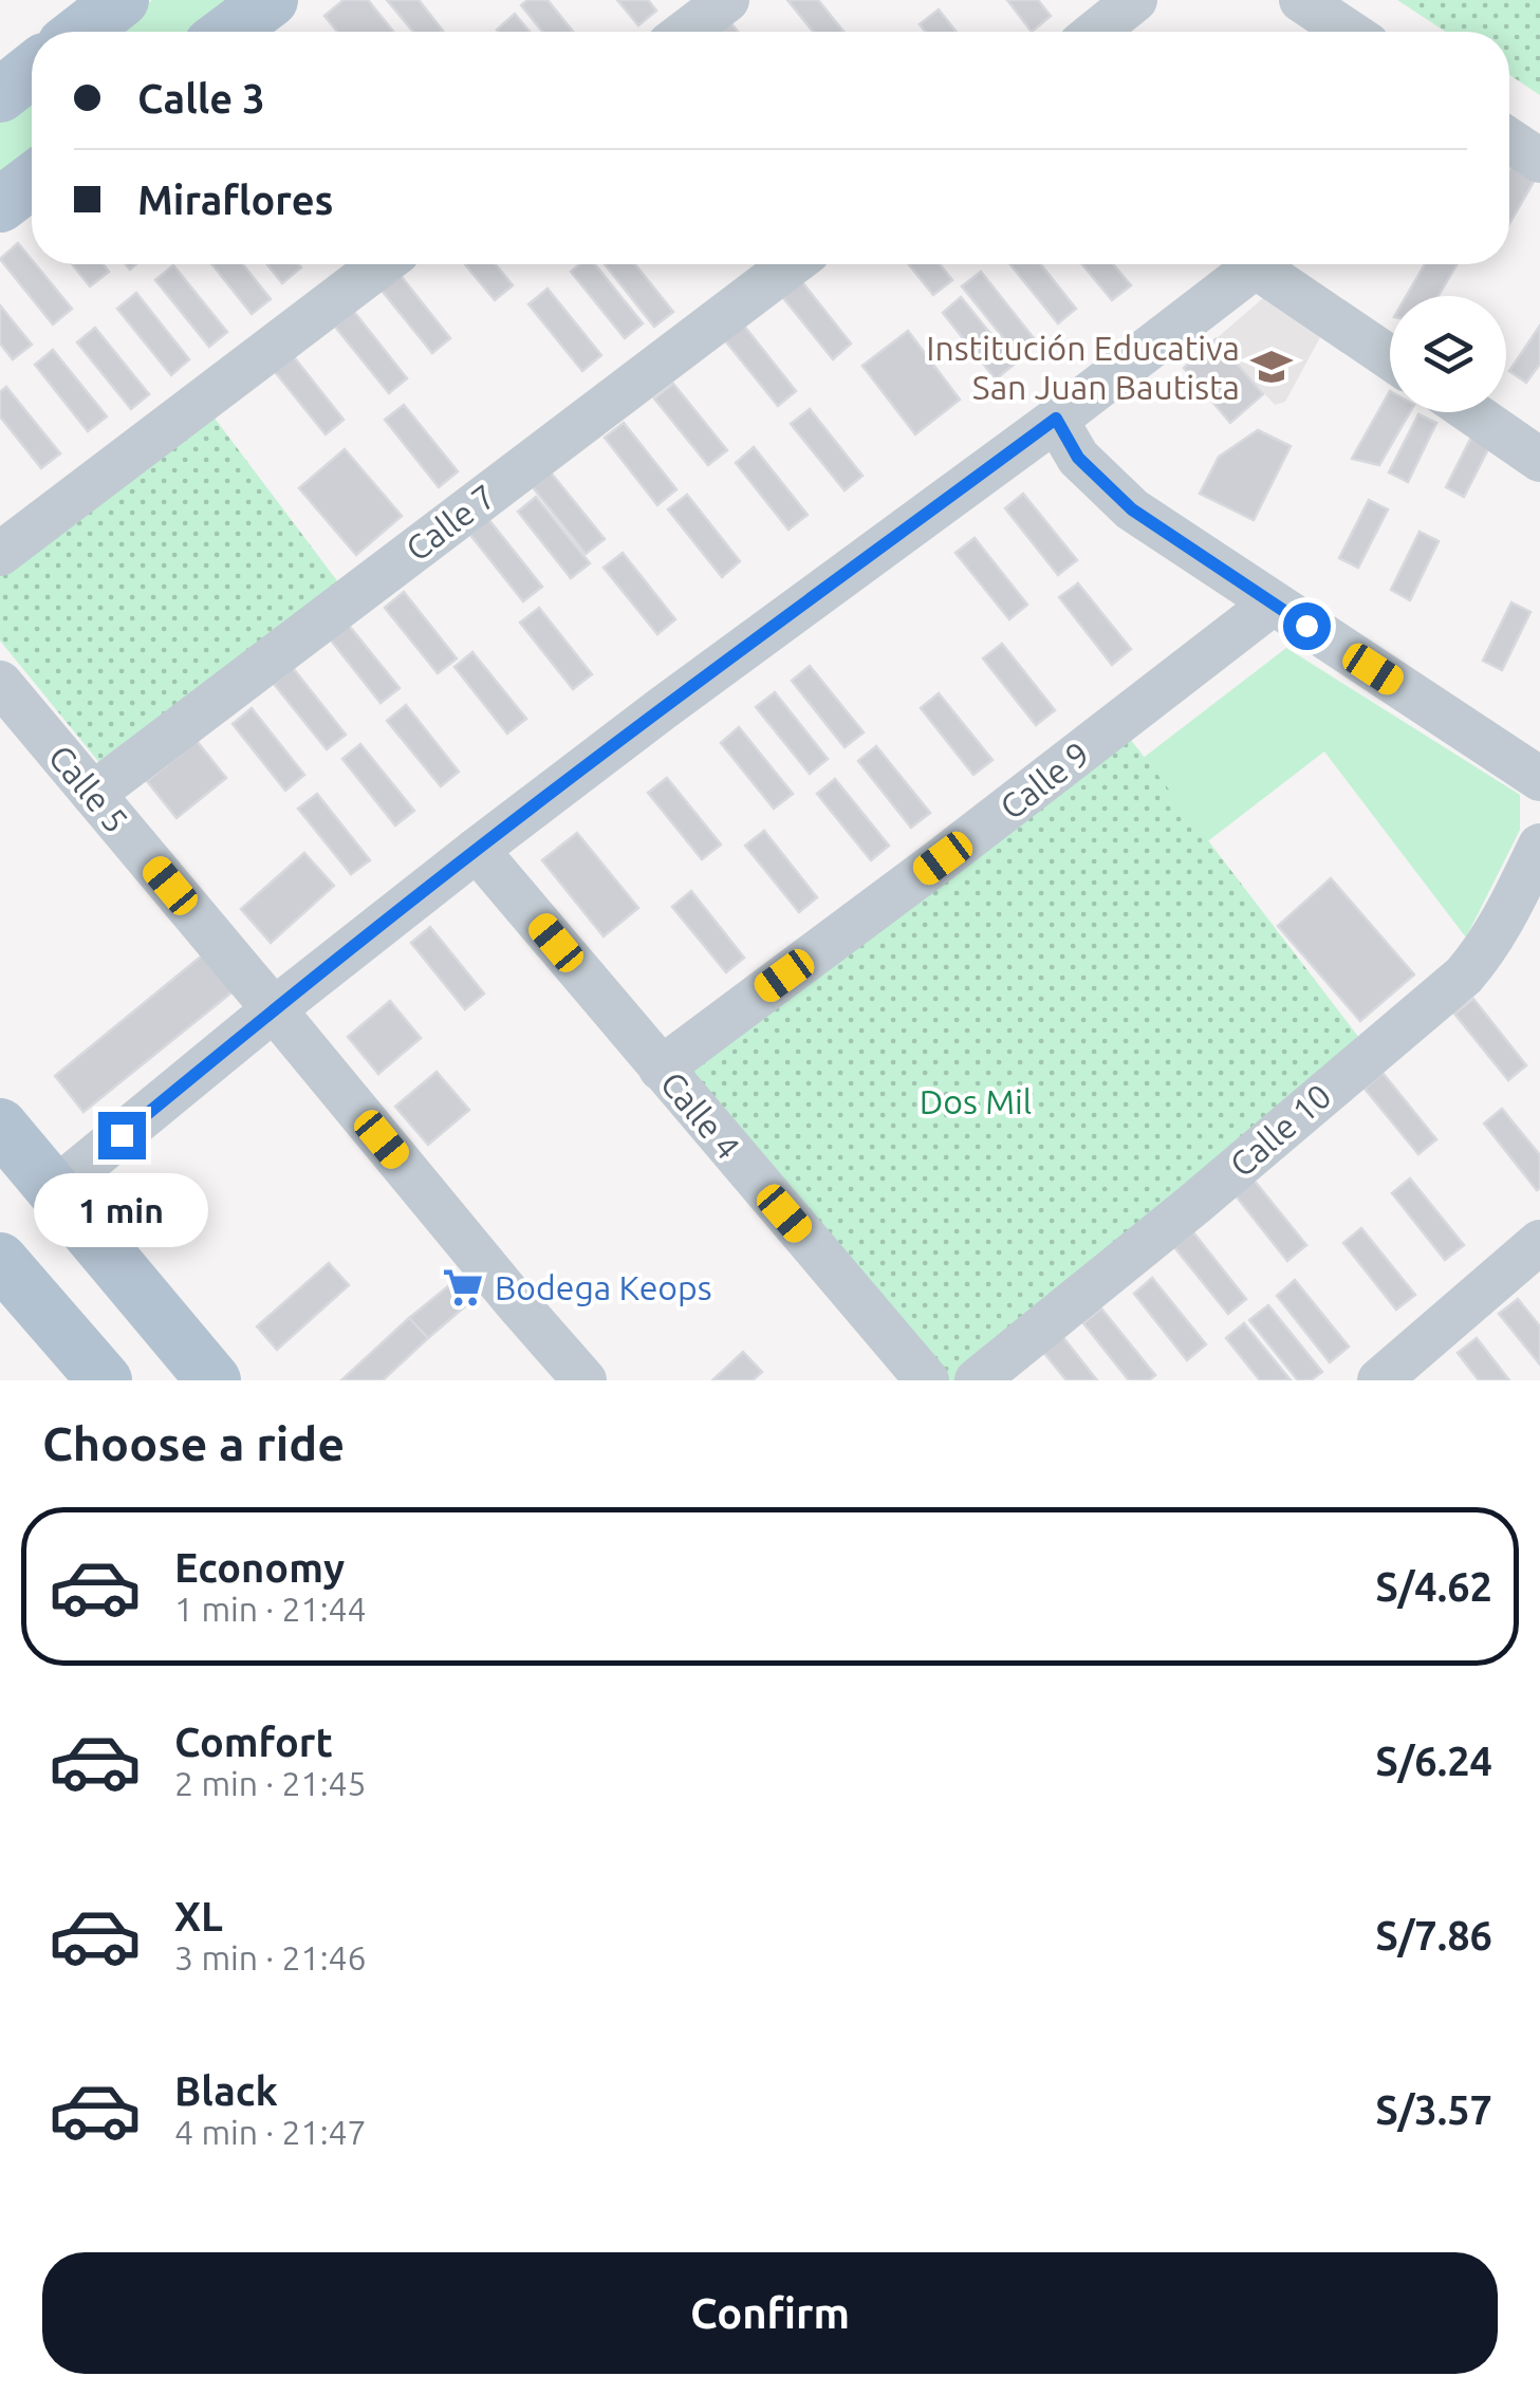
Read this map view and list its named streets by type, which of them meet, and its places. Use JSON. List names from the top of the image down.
{
  "streets": {
    "street": [
      "Calle 7",
      "Calle 9",
      "Calle 5",
      "Calle 4",
      "Calle 10"
    ]
  },
  "crossings": [
    ["Calle 7", "Calle 5"],
    ["Calle 9", "Calle 4"]
  ],
  "parks": ["Dos Mil"],
  "places": {
    "school or university": ["Institución Educativa San Juan Bautista"],
    "supermarket": ["Bodega Keops"]
  },
  "page": {
    "banner": ["Calle 3", "Miraflores"],
    "bubble": "1 min",
    "heading": "Choose a ride",
    "list": [
      {
        "name": "Economy",
        "note": "1 min · 21:44",
        "value": "S/4.62"
      },
      {
        "name": "Comfort",
        "note": "2 min · 21:45",
        "value": "S/6.24"
      },
      {
        "name": "XL",
        "note": "3 min · 21:46",
        "value": "S/7.86"
      },
      {
        "name": "Black",
        "note": "4 min · 21:47",
        "value": "S/3.57"
      }
    ],
    "buttons": "Confirm"
  }
}
